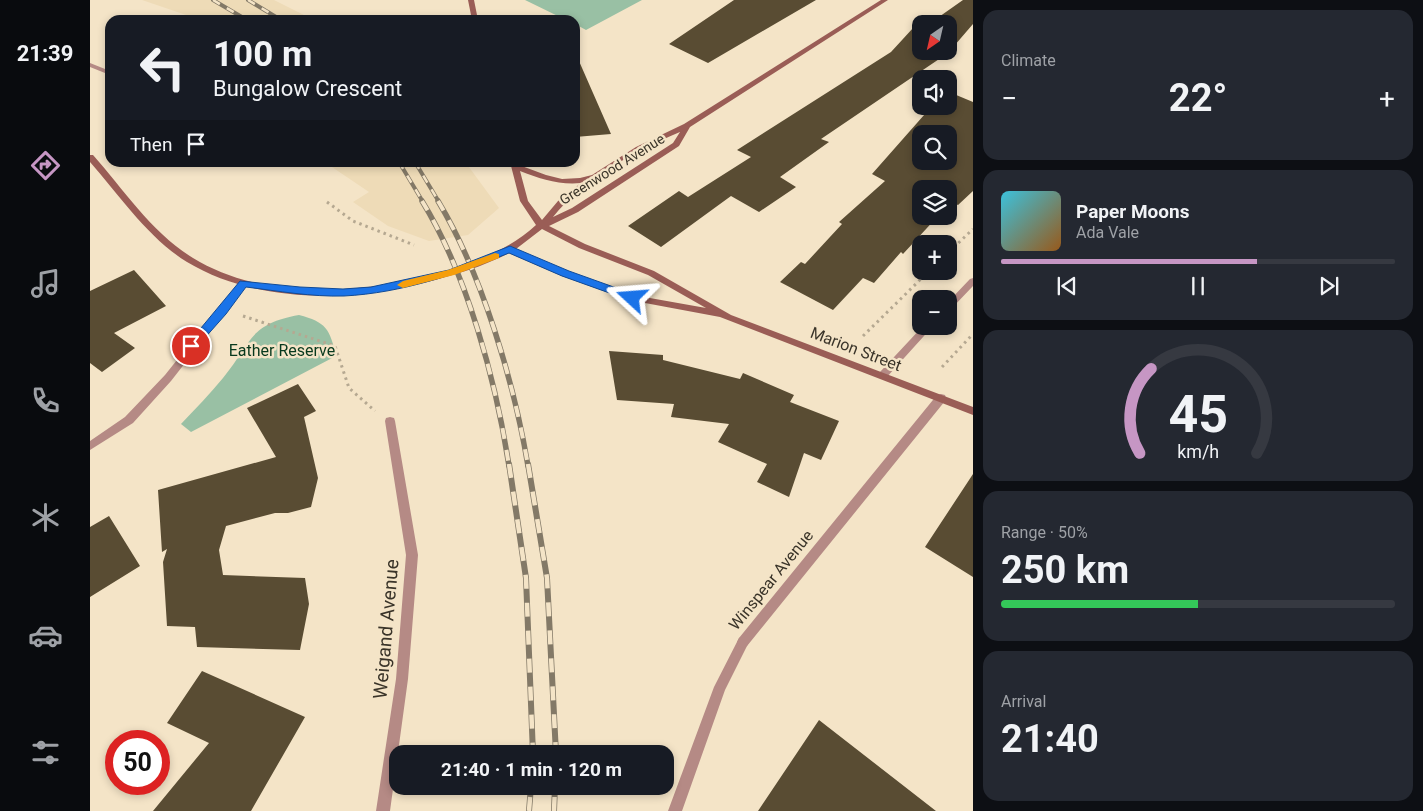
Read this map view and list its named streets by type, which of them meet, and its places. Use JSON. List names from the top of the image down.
{
  "streets": {
    "main road": ["Greenwood Avenue", "Marion Street"],
    "street": ["Winspear Avenue", "Weigand Avenue"]
  },
  "crossings": [
    ["Greenwood Avenue", "Marion Street"],
    ["Marion Street", "Winspear Avenue"]
  ],
  "parks": ["Eather Reserve"],
  "north": "bottom left",
  "page": {
    "tabs": "21:39",
    "tile": [
      "Climate",
      ["Range · 50%", "250 km"],
      ["Arrival", "21:40"]
    ],
    "map_buttons": ["+", "−"],
    "turn": ["100 m", "Bungalow Crescent"],
    "heat": ["−", "22°", "+"],
    "then": "Then",
    "song": ["Paper Moons", "Ada Vale"],
    "limit": "50",
    "trip": "21:40 · 1 min · 120 m",
    "gauge": ["45", "km/h"]
  }
}
